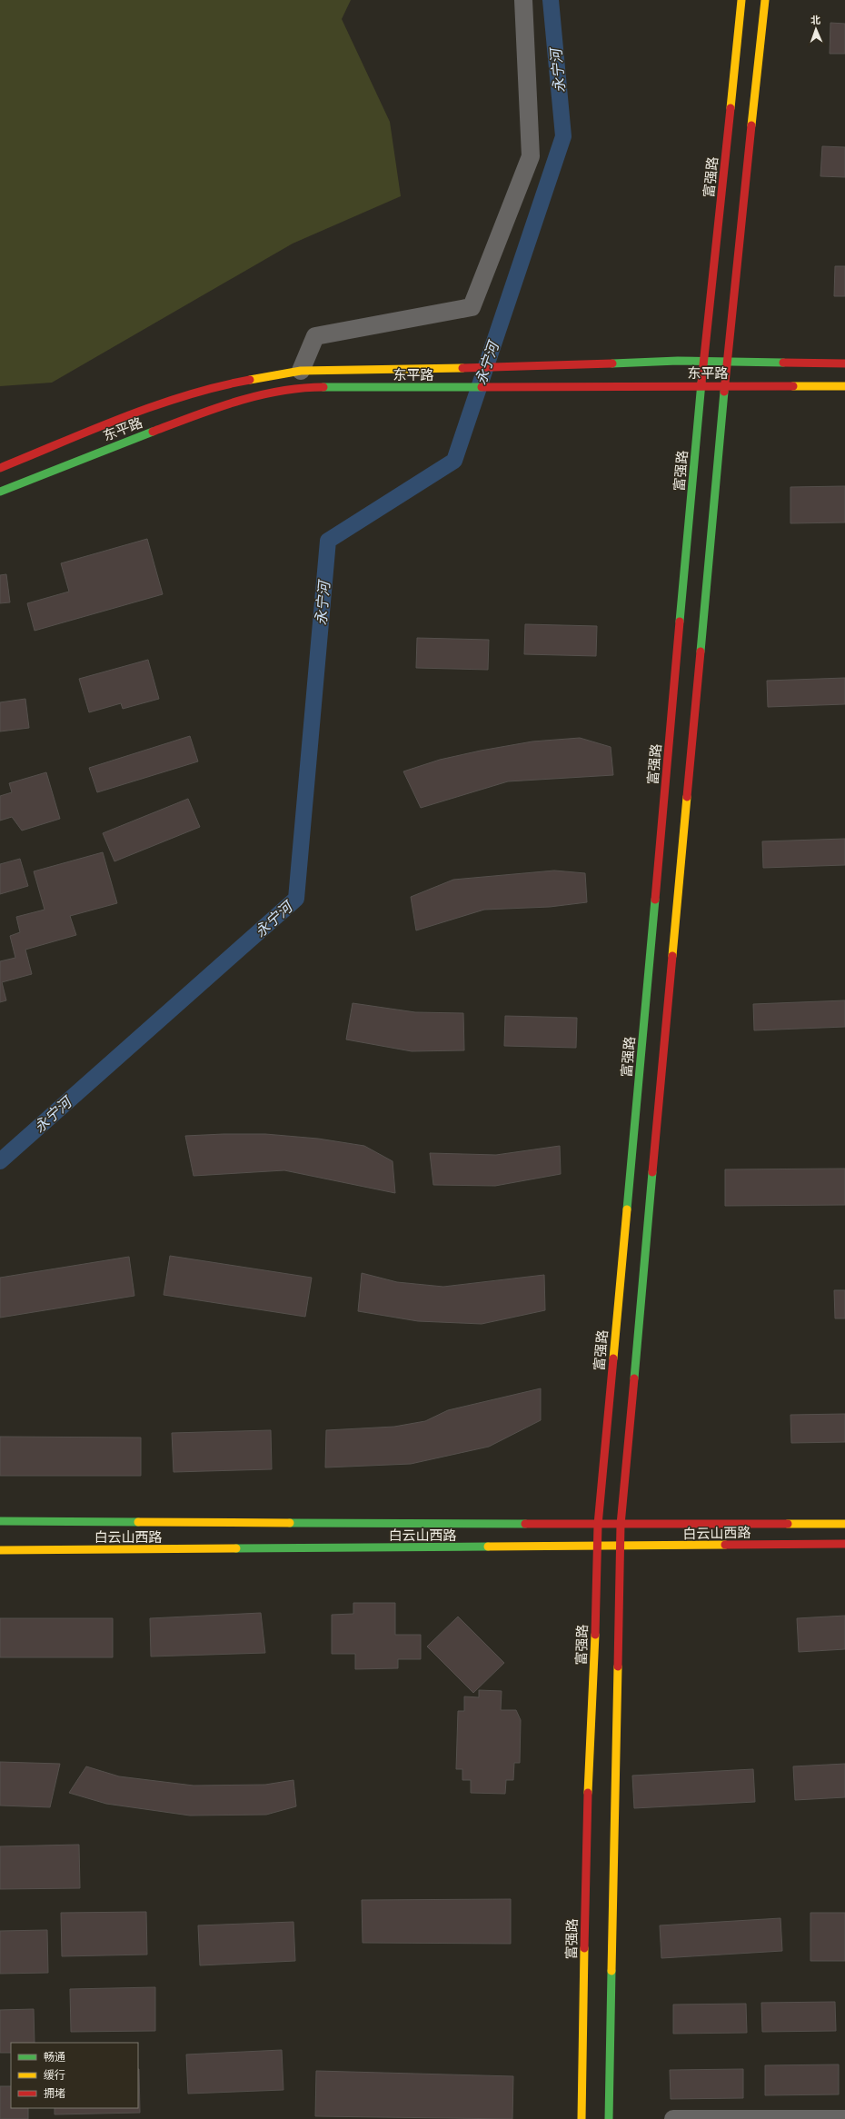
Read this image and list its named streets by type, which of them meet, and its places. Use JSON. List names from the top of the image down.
{
  "streets": {
    "main road": ["富强路", "东平路", "白云山西路"]
  },
  "crossings": [
    ["富强路", "东平路"],
    ["富强路", "白云山西路"]
  ],
  "water": ["永宁河"],
  "legend": ["畅通", "缓行", "拥堵"],
  "north": "top"
}
